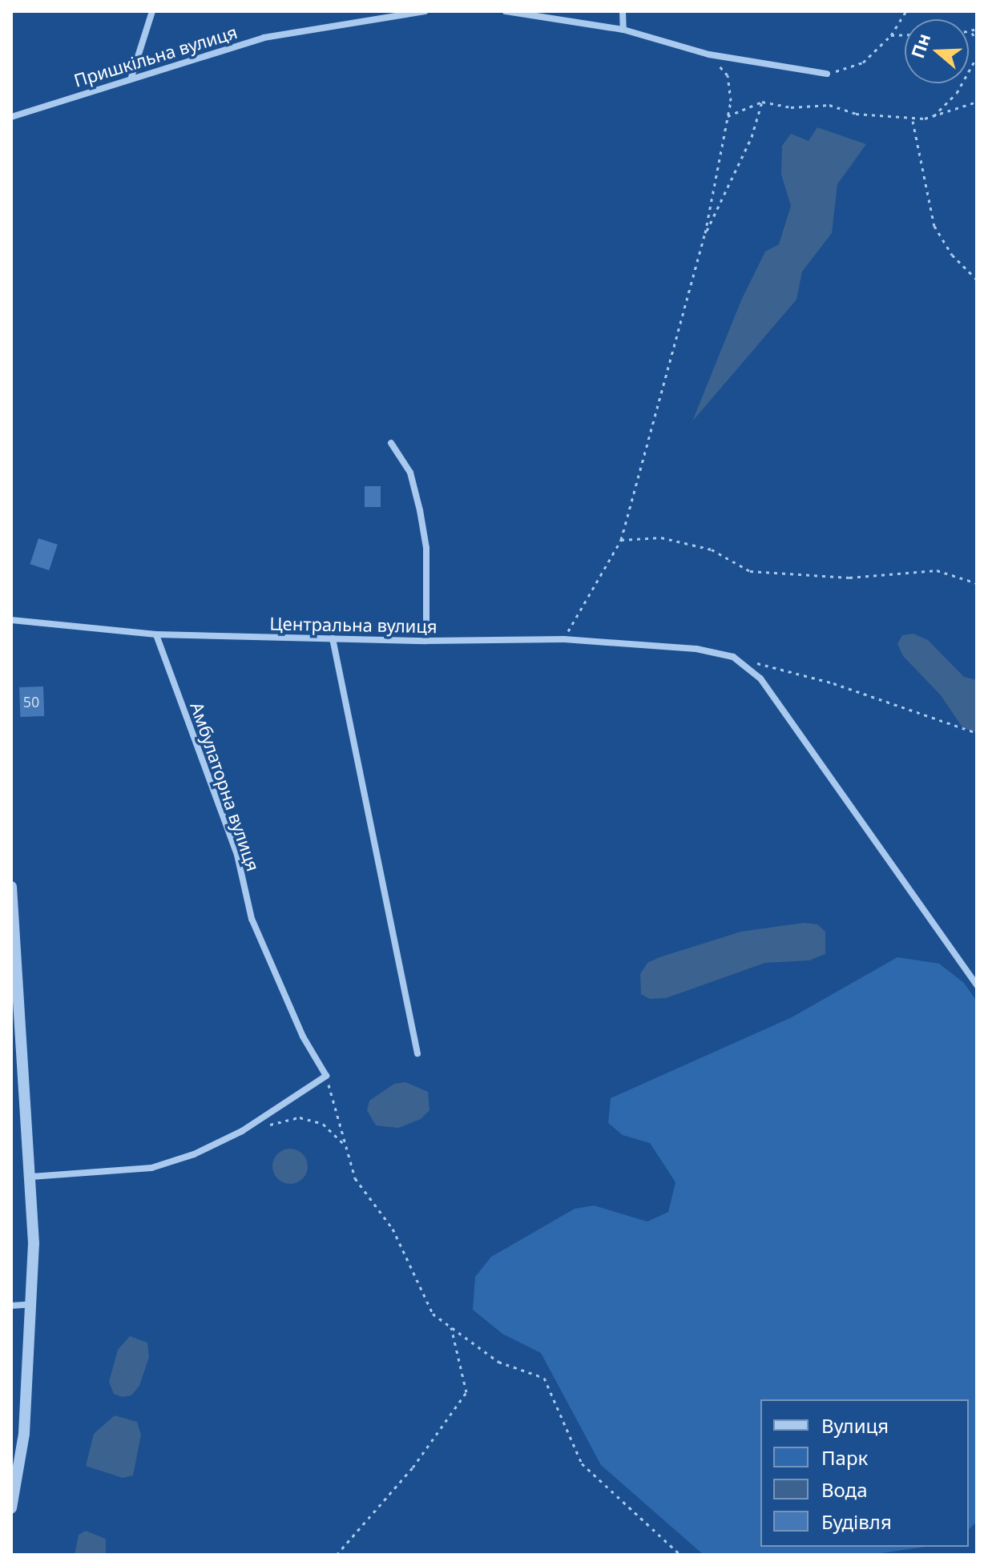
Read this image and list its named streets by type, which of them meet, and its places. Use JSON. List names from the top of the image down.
{
  "streets": {
    "street": ["Пришкільна вулиця", "Центральна вулиця", "Амбулаторна вулиця"]
  },
  "crossings": [
    ["Центральна вулиця", "Амбулаторна вулиця"]
  ],
  "house_numbers": ["50"],
  "legend": [
    "Вулиця",
    "Парк",
    "Вода",
    "Будівля"
  ],
  "north": "left"
}
